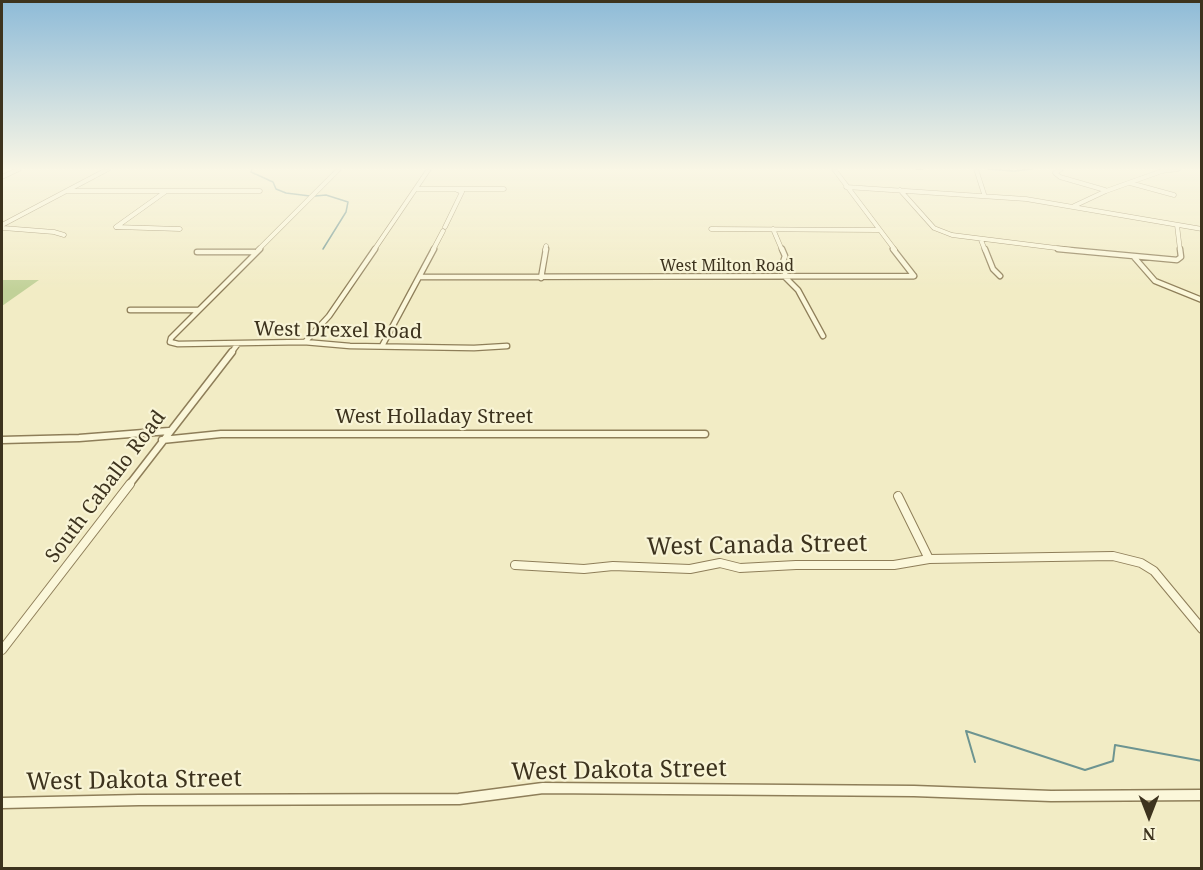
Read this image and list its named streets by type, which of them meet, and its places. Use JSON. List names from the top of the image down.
{
  "streets": {
    "street": [
      "West Milton Road",
      "West Drexel Road",
      "West Holladay Street",
      "South Caballo Road",
      "West Canada Street",
      "West Dakota Street"
    ]
  },
  "crossings": [
    ["West Drexel Road", "South Caballo Road"],
    ["West Holladay Street", "South Caballo Road"]
  ],
  "north": "bottom"
}
